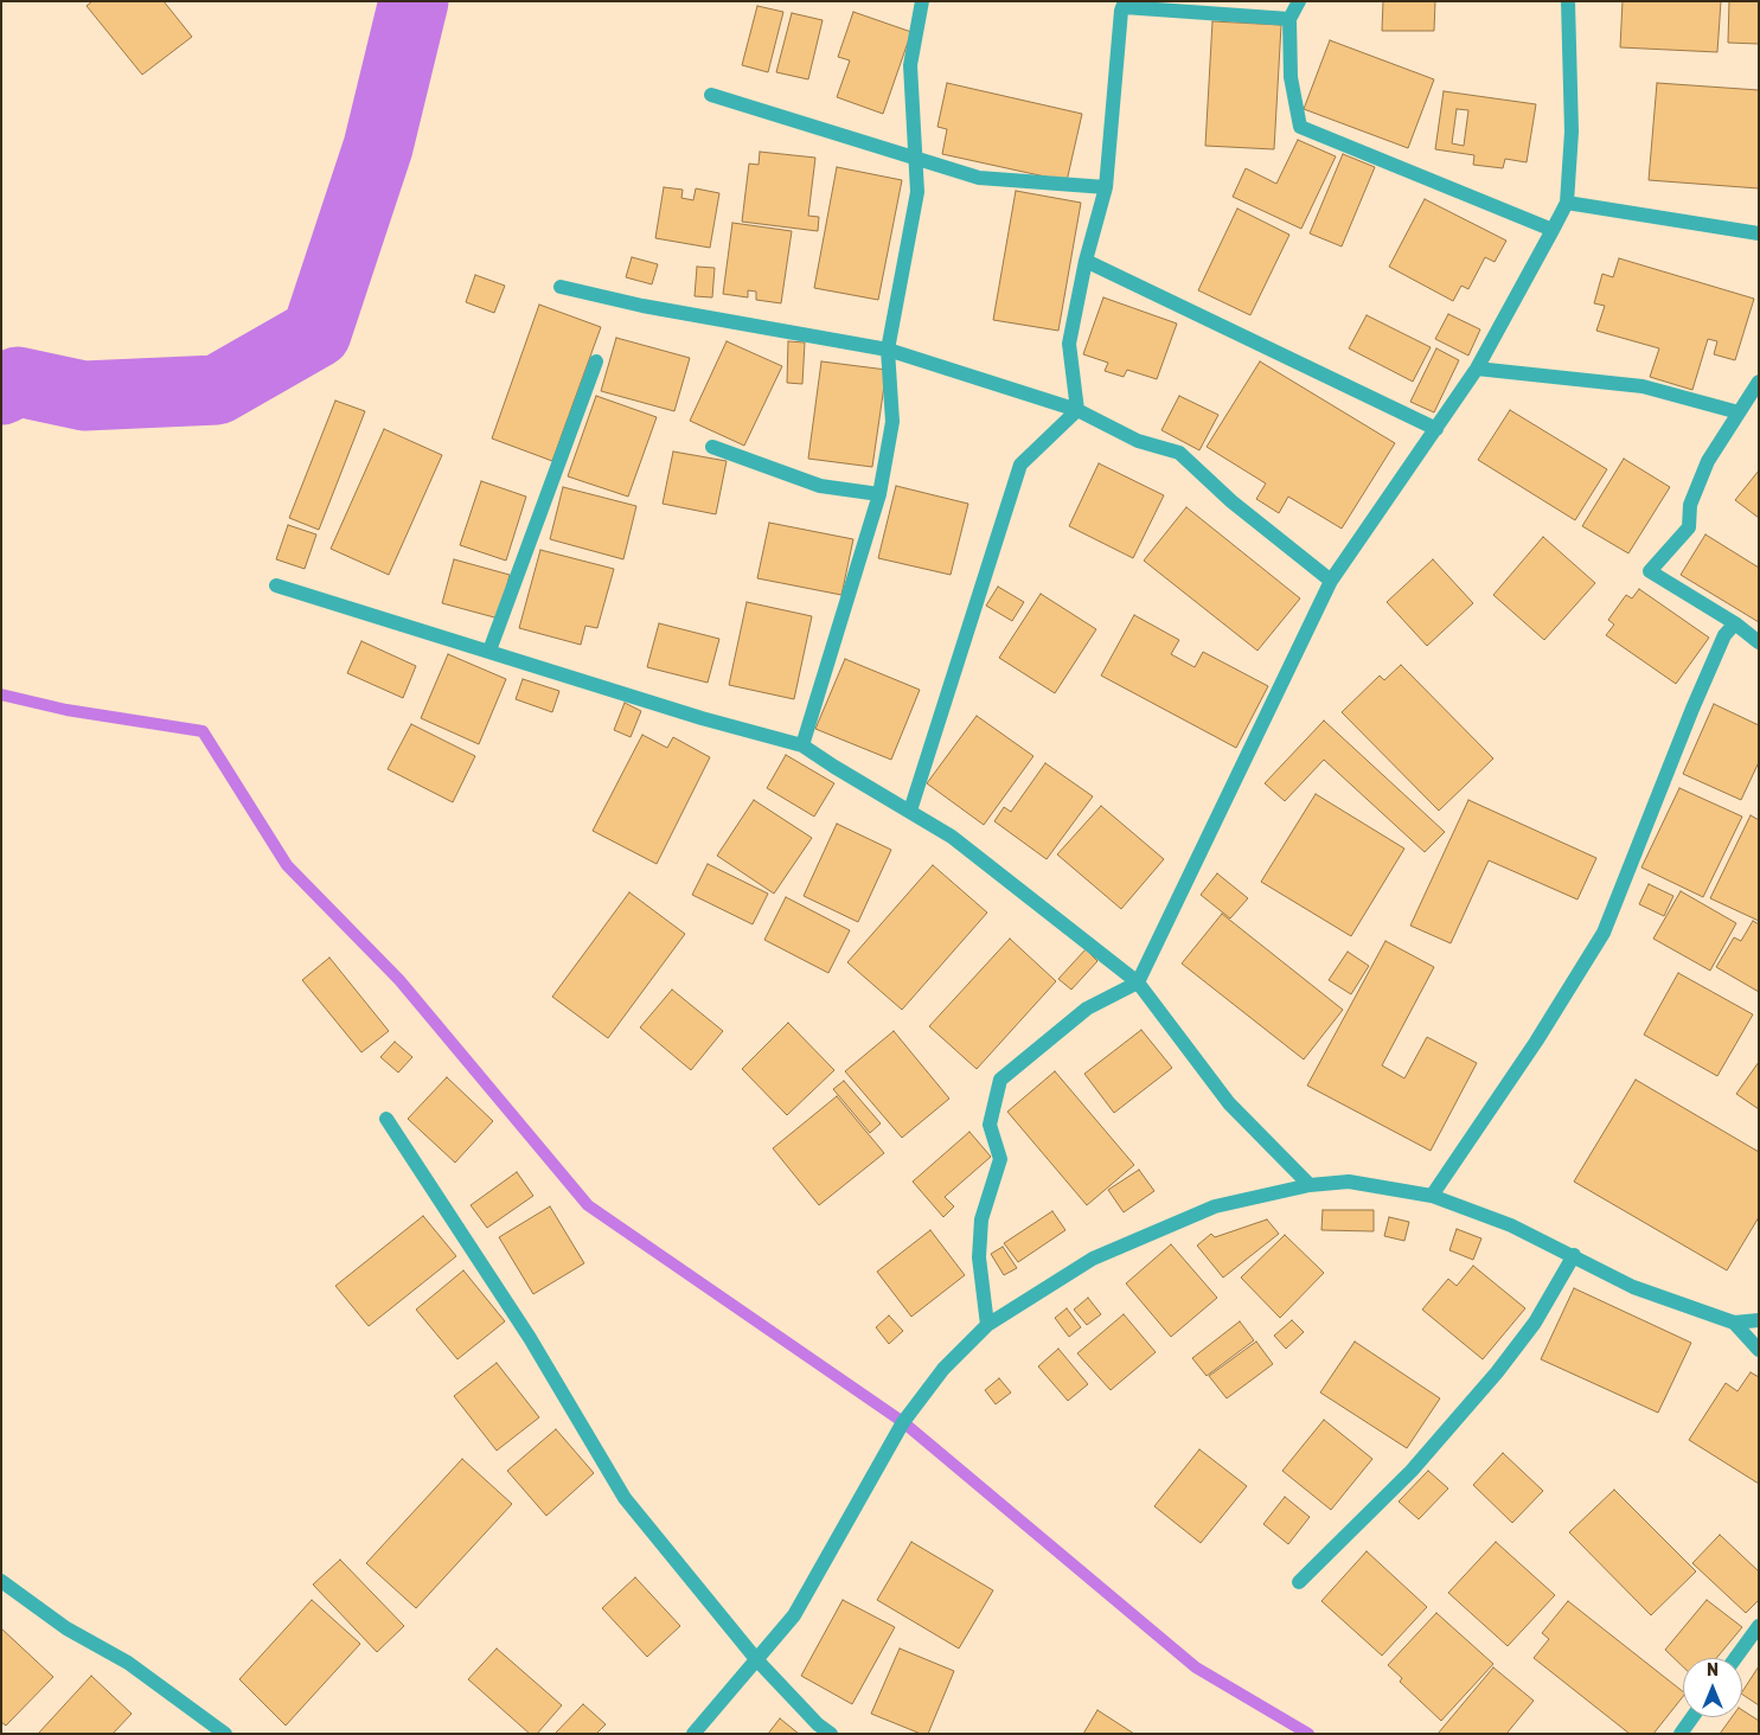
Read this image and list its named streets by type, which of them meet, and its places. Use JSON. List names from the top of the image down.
{
  "north": "top"
}
